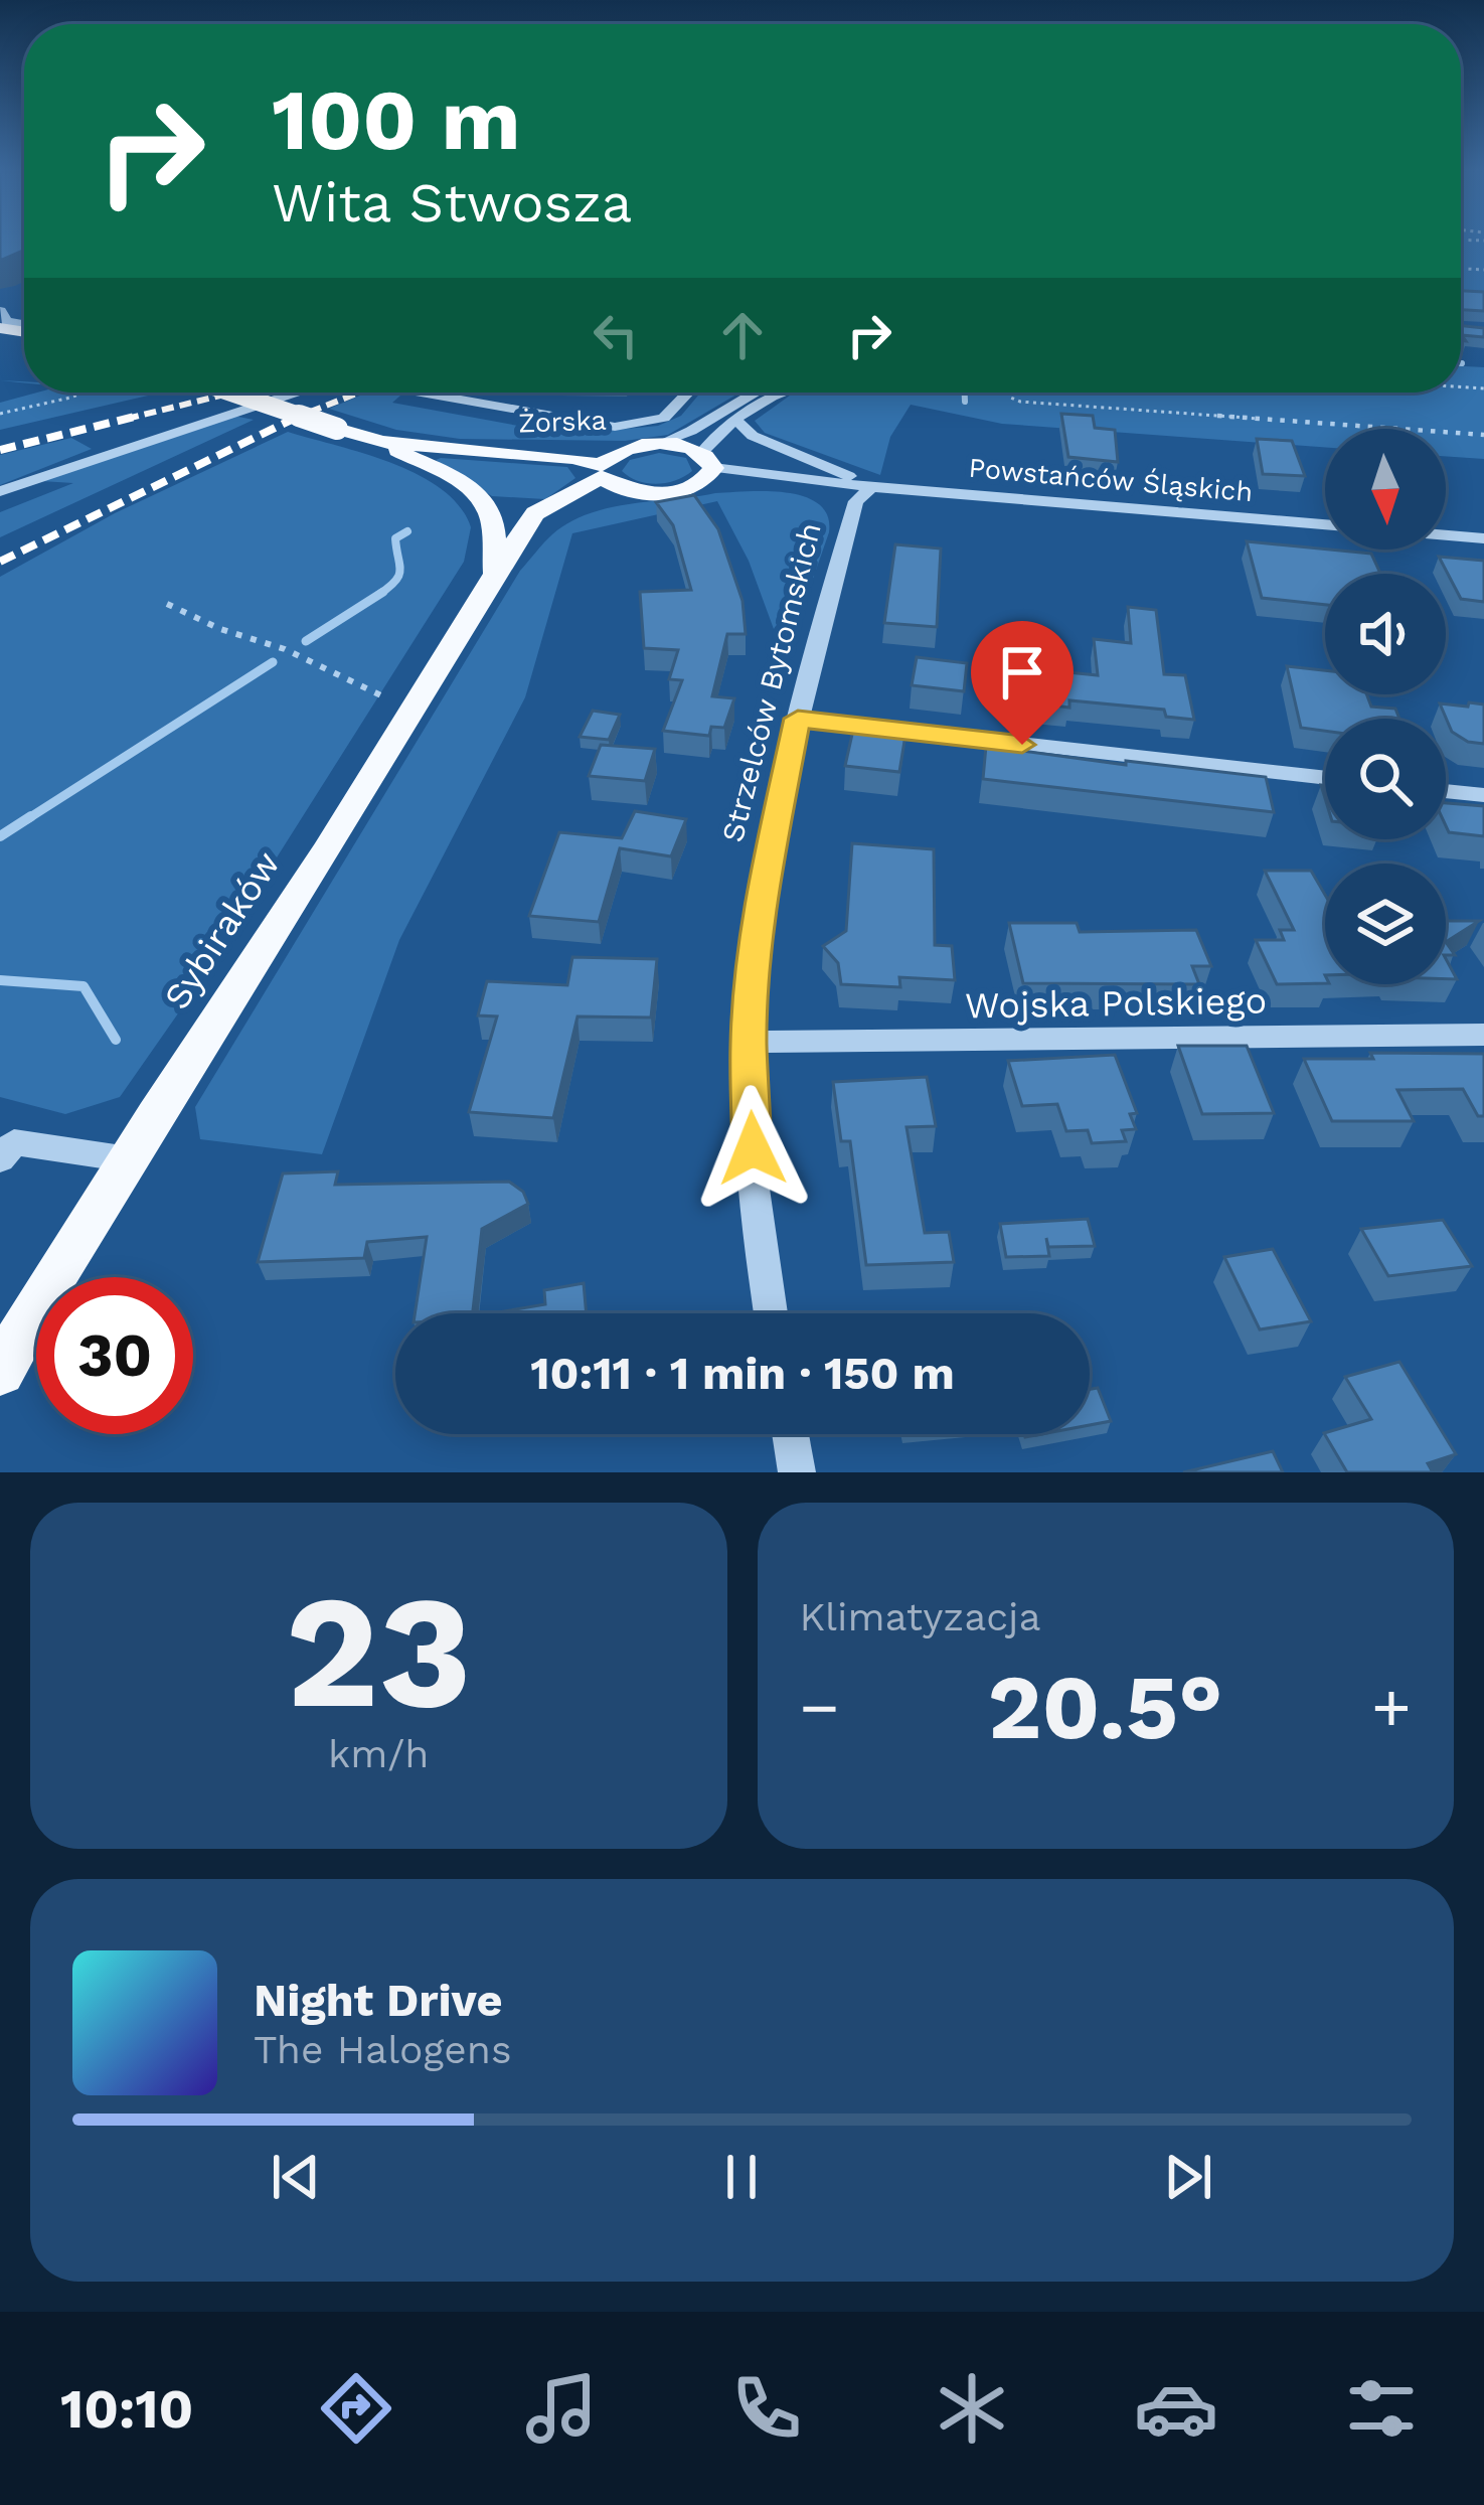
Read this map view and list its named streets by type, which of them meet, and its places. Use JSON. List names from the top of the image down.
{
  "streets": {
    "main road": ["Żorska", "Sybiraków"],
    "street": ["Powstańców Śląskich", "Strzelców Bytomskich", "Wojska Polskiego"]
  },
  "crossings": [
    ["Żorska", "Powstańców Śląskich"],
    ["Żorska", "Sybiraków"],
    ["Powstańców Śląskich", "Strzelców Bytomskich"],
    ["Powstańców Śląskich", "Sybiraków"],
    ["Strzelców Bytomskich", "Wojska Polskiego"]
  ],
  "north": "bottom",
  "page": {
    "turn": ["100 m", "Wita Stwosza"],
    "limit": "30",
    "trip": "10:11 · 1 min · 150 m",
    "tile": [
      ["23", "km/h"],
      "Klimatyzacja"
    ],
    "heat": ["−", "20.5°", "+"],
    "song": ["Night Drive", "The Halogens"],
    "tabs": "10:10"
  }
}
